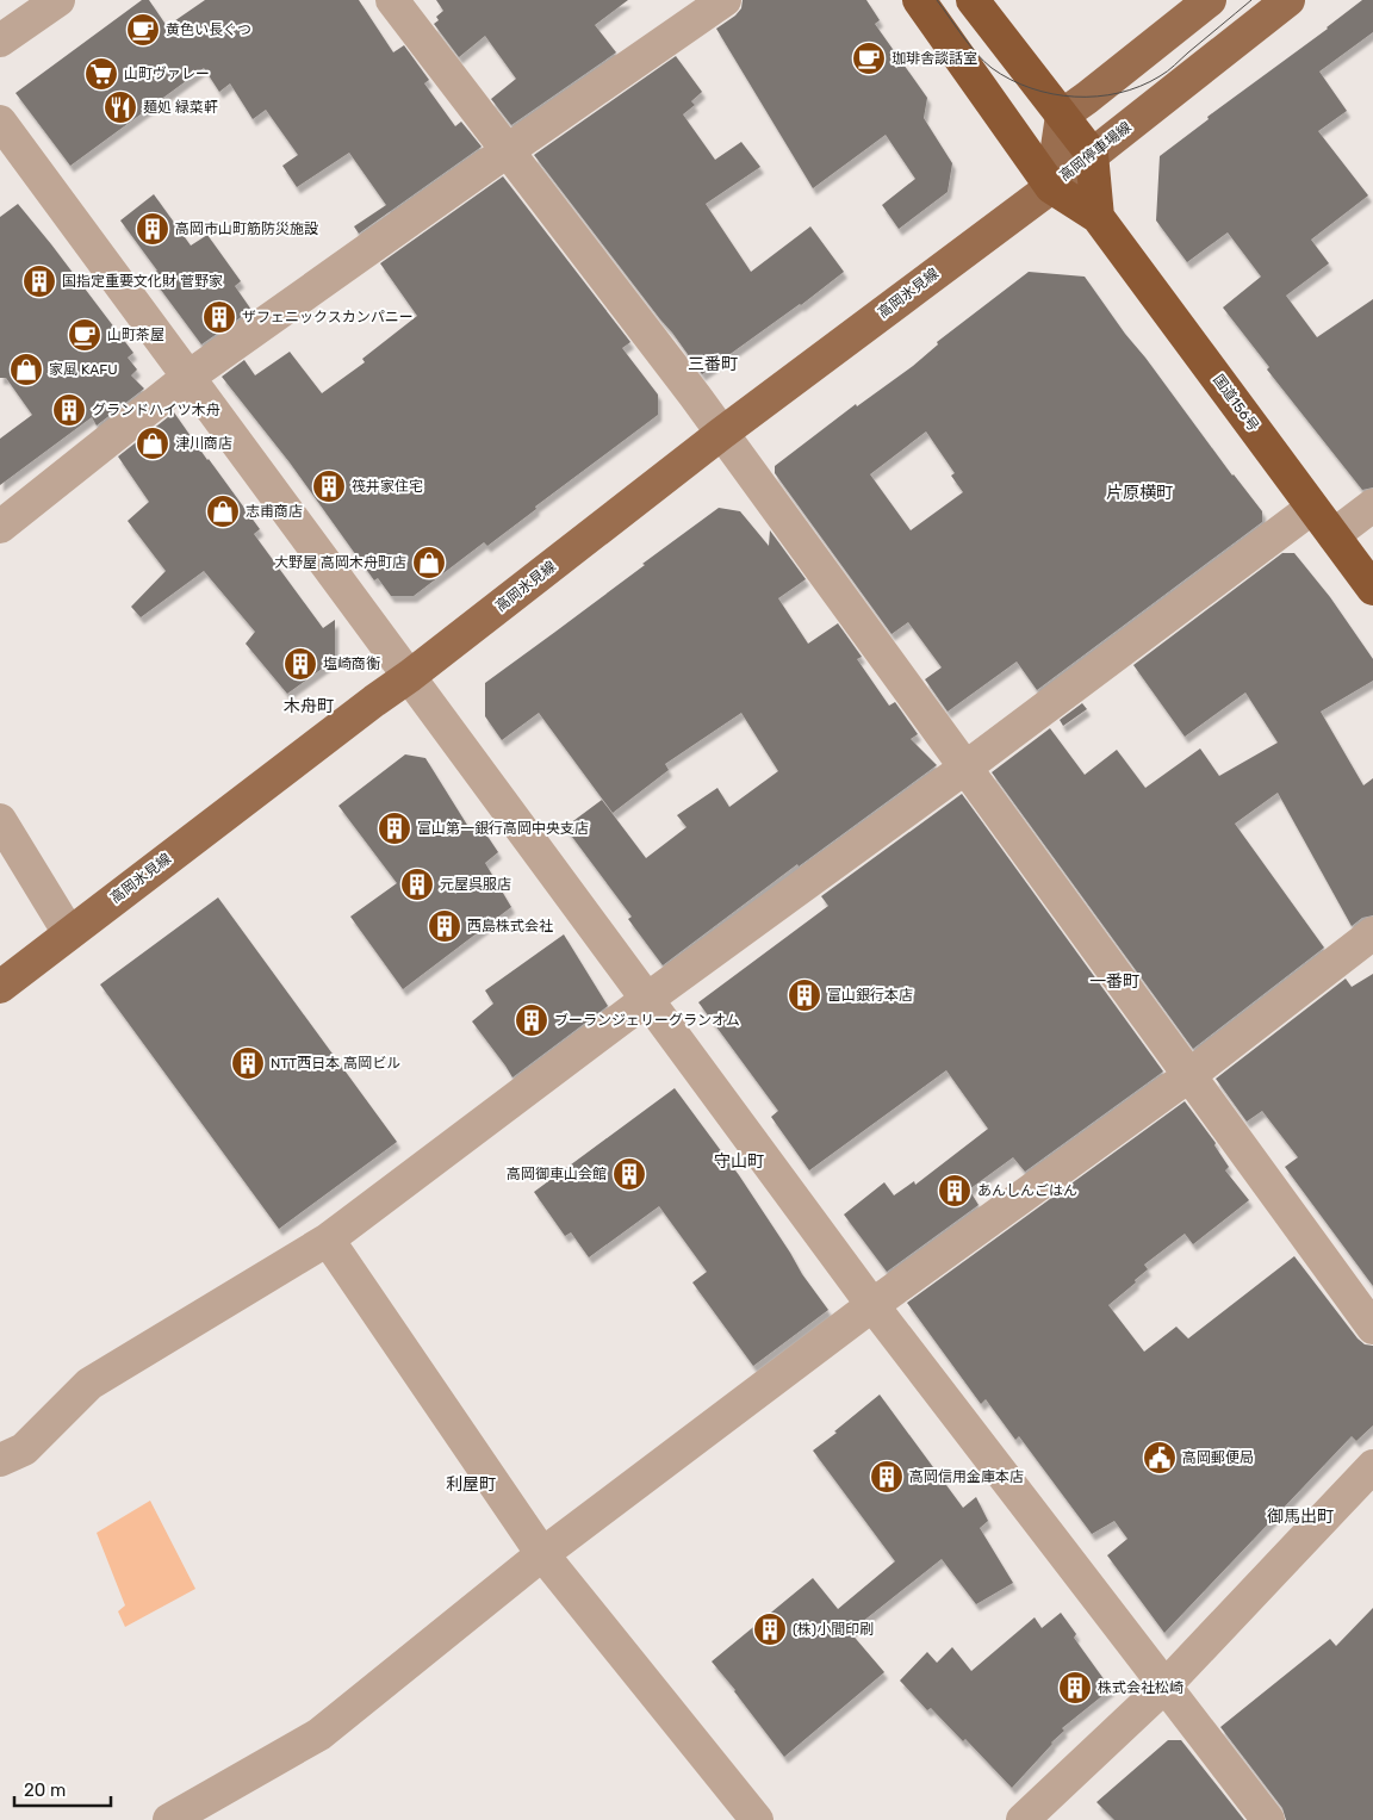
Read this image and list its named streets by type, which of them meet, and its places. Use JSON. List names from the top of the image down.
{
  "streets": {
    "highway": ["国道156号"],
    "main road": ["高岡停車場線", "高岡氷見線"]
  },
  "crossings": [
    ["高岡停車場線", "高岡氷見線"],
    ["高岡停車場線", "国道156号"],
    ["高岡氷見線", "国道156号"]
  ],
  "districts": [
    "三番町",
    "片原横町",
    "木舟町",
    "一番町",
    "守山町",
    "利屋町",
    "御馬出町"
  ],
  "places": {
    "cafe": ["黄色い長ぐつ", "珈琲舎談話室", "山町茶屋"],
    "supermarket": ["山町ヴァレー"],
    "restaurant": ["麺処 緑菜軒"],
    "building": [
      "高岡市山町筋防災施設",
      "国指定重要文化財 菅野家",
      "ザフェニックスカンパニー",
      "グランドハイツ木舟",
      "筏井家住宅",
      "塩崎商衡",
      "富山第一銀行高岡中央支店",
      "元屋呉服店",
      "西島株式会社",
      "富山銀行本店",
      "ブーランジェリーグランオム",
      "NTT西日本 高岡ビル",
      "高岡御車山会館",
      "あんしんごはん",
      "高岡信用金庫本店",
      "(株)小間印刷",
      "株式会社松崎"
    ],
    "shop": [
      "家風 KAFU",
      "津川商店",
      "志甫商店",
      "大野屋 高岡木舟町店"
    ],
    "public building": ["高岡郵便局"]
  },
  "scale_bar": "20 m"
}
